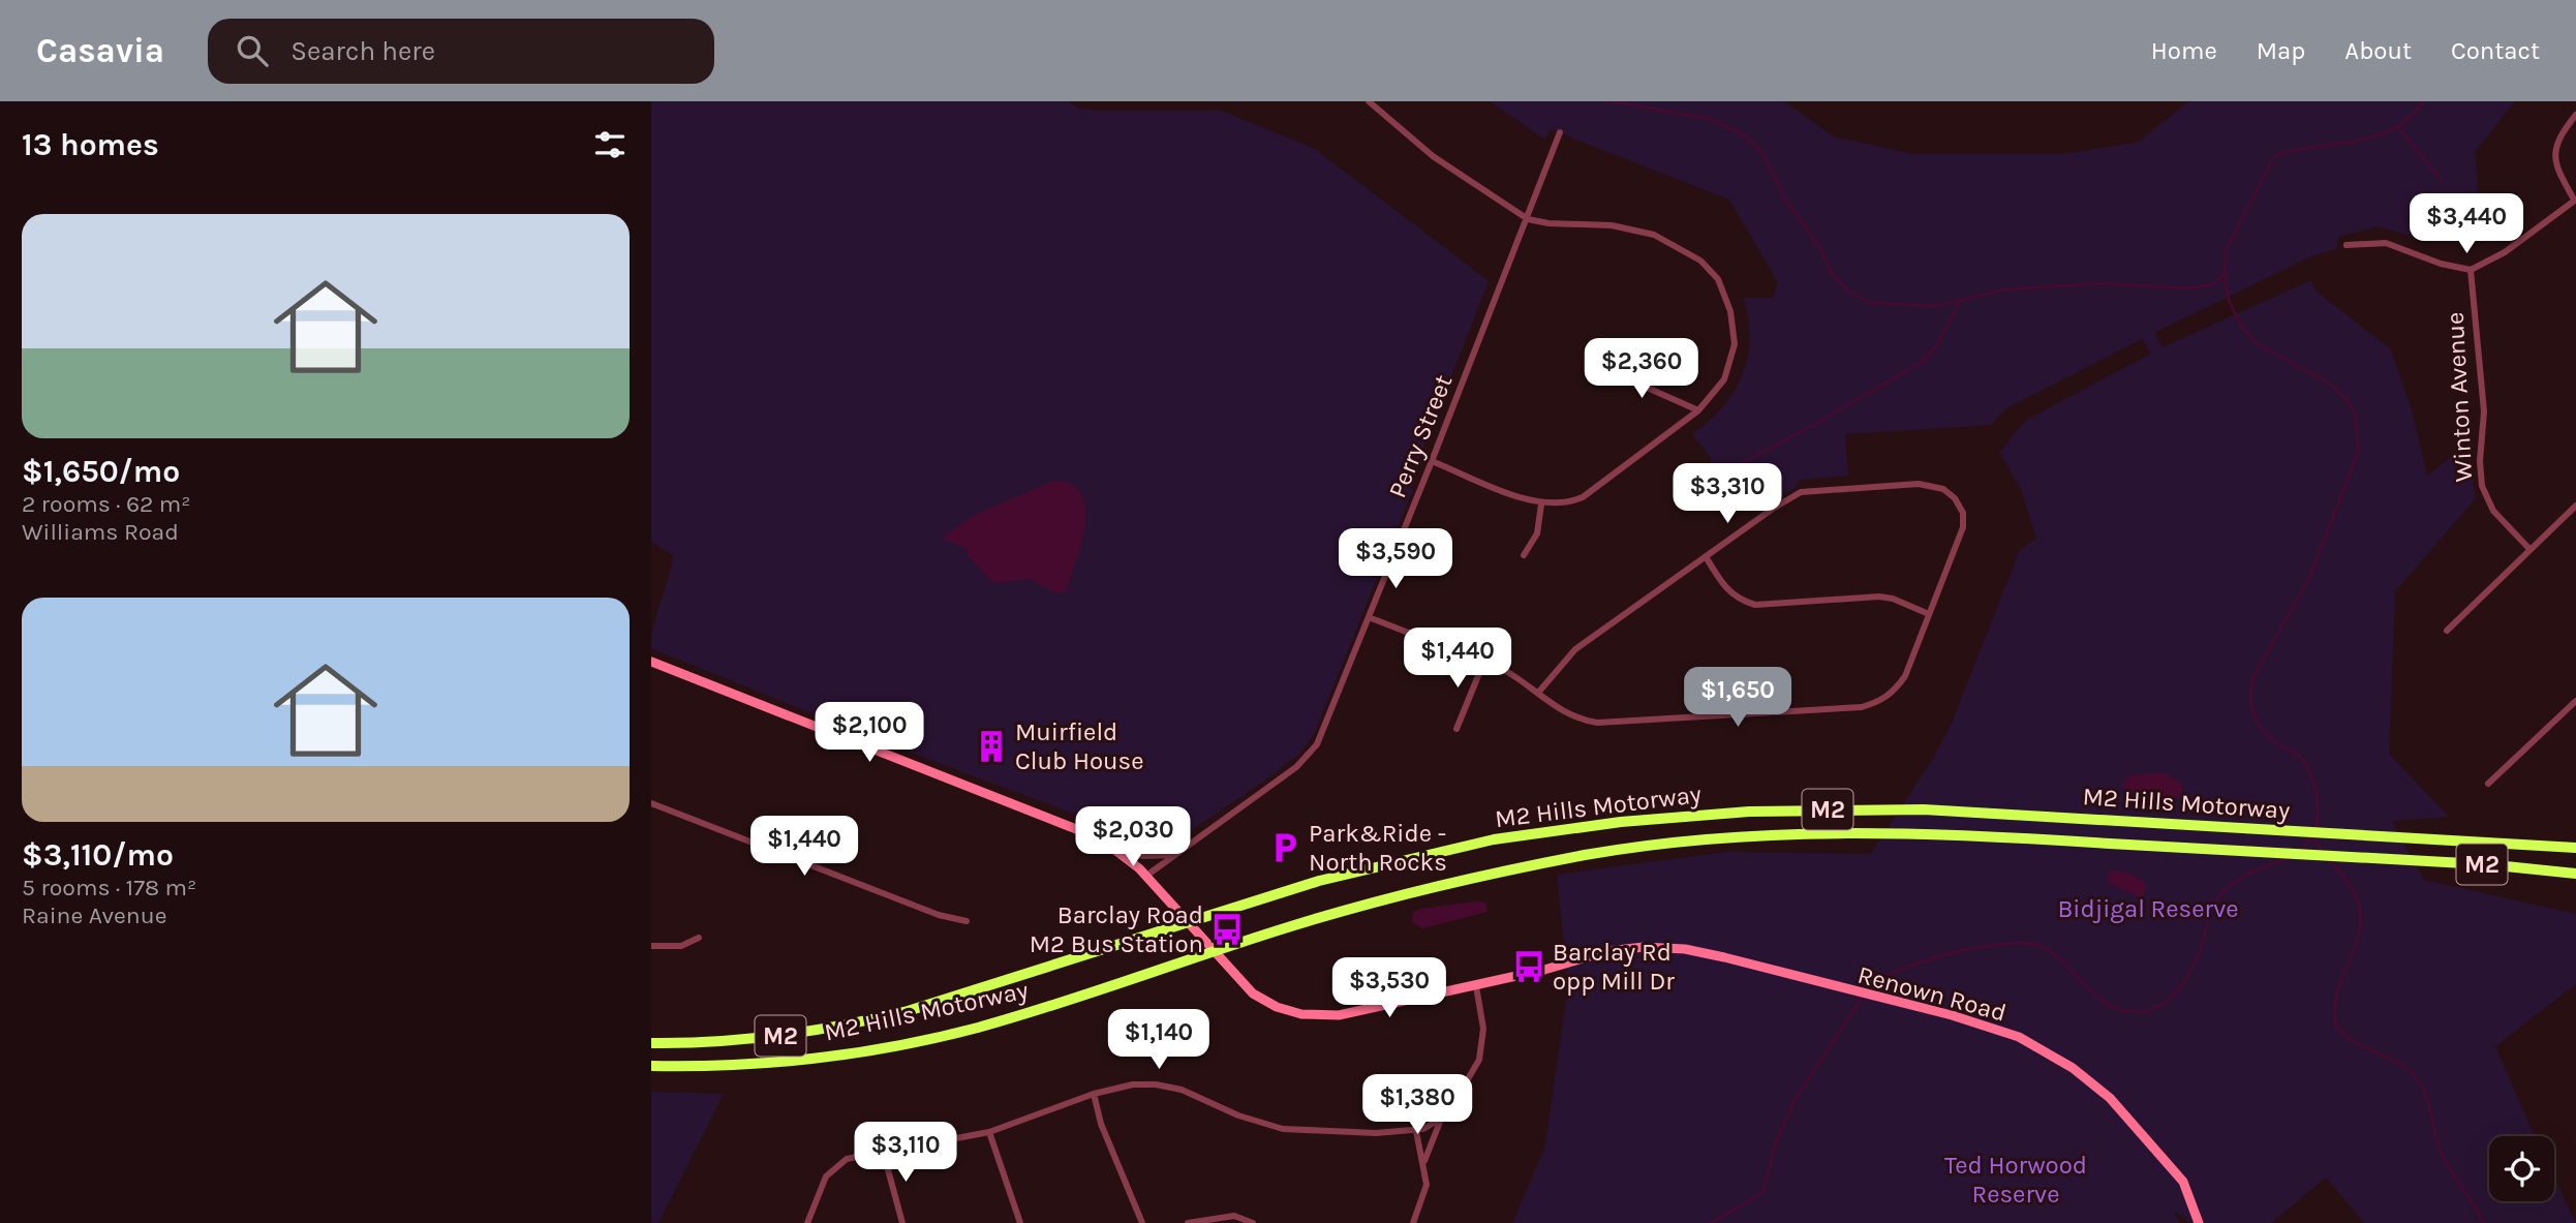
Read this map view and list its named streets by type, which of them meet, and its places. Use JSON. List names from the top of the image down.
{
  "streets": {
    "highway": ["M2 Hills Motorway", "M2"],
    "main road": ["Renown Road"],
    "street": ["Winton Avenue", "Perry Street"]
  },
  "crossings": [
    ["Perry Street", "Renown Road"]
  ],
  "parks": ["Bidjigal Reserve", "Ted Horwood Reserve"],
  "places": {
    "building": ["Muirfield Club House"],
    "parking": ["Park&Ride - North Rocks"],
    "bus stop": ["Barclay Road M2 Bus Station", "Barclay Rd opp Mill Dr"]
  },
  "page": {
    "header": "Casavia",
    "search": "Search here",
    "nav": [
      "Home",
      "Map",
      "About",
      "Contact"
    ],
    "heading": "13 homes",
    "list": [
      {
        "name": "$1,650/mo",
        "note": "2 rooms · 62 m² · Williams Road"
      },
      {
        "name": "$3,110/mo",
        "note": "5 rooms · 178 m² · Raine Avenue"
      }
    ],
    "price": [
      "$3,440",
      "$2,360",
      "$3,310",
      "$3,590",
      "$1,440",
      "$1,650",
      "$2,100",
      "$2,030",
      "$1,440",
      "$3,530",
      "$1,140",
      "$1,380",
      "$3,110"
    ]
  }
}
